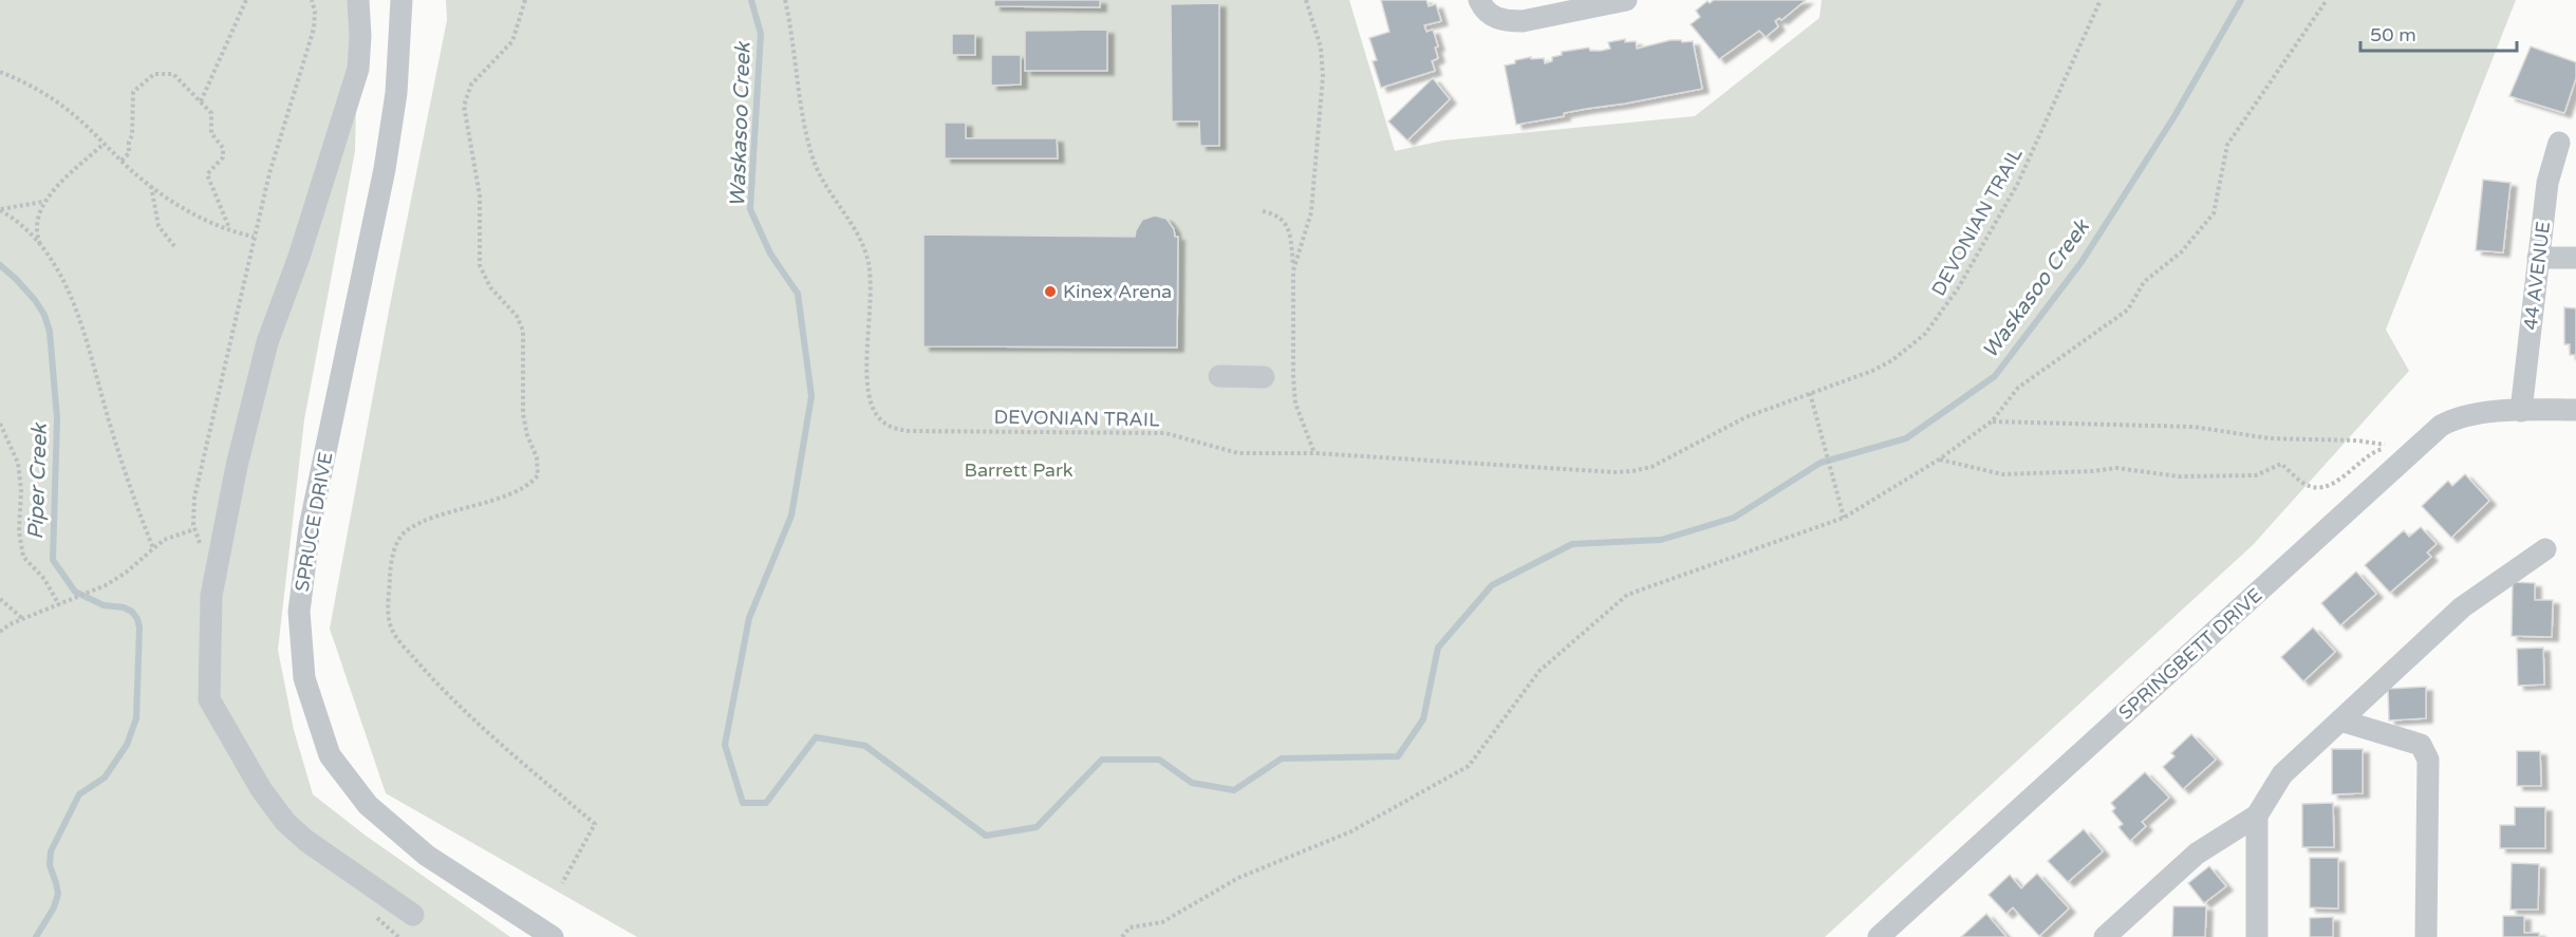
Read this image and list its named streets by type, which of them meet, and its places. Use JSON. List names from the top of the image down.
{
  "streets": {
    "street": ["44 AVENUE", "SPRUCE DRIVE", "SPRINGBETT DRIVE"],
    "path": ["DEVONIAN TRAIL"]
  },
  "crossings": [
    ["44 AVENUE", "SPRINGBETT DRIVE"]
  ],
  "water": ["Waskasoo Creek", "Piper Creek"],
  "parks": ["Barrett Park"],
  "places": ["Kinex Arena"],
  "scale_bar": "50 m"
}
